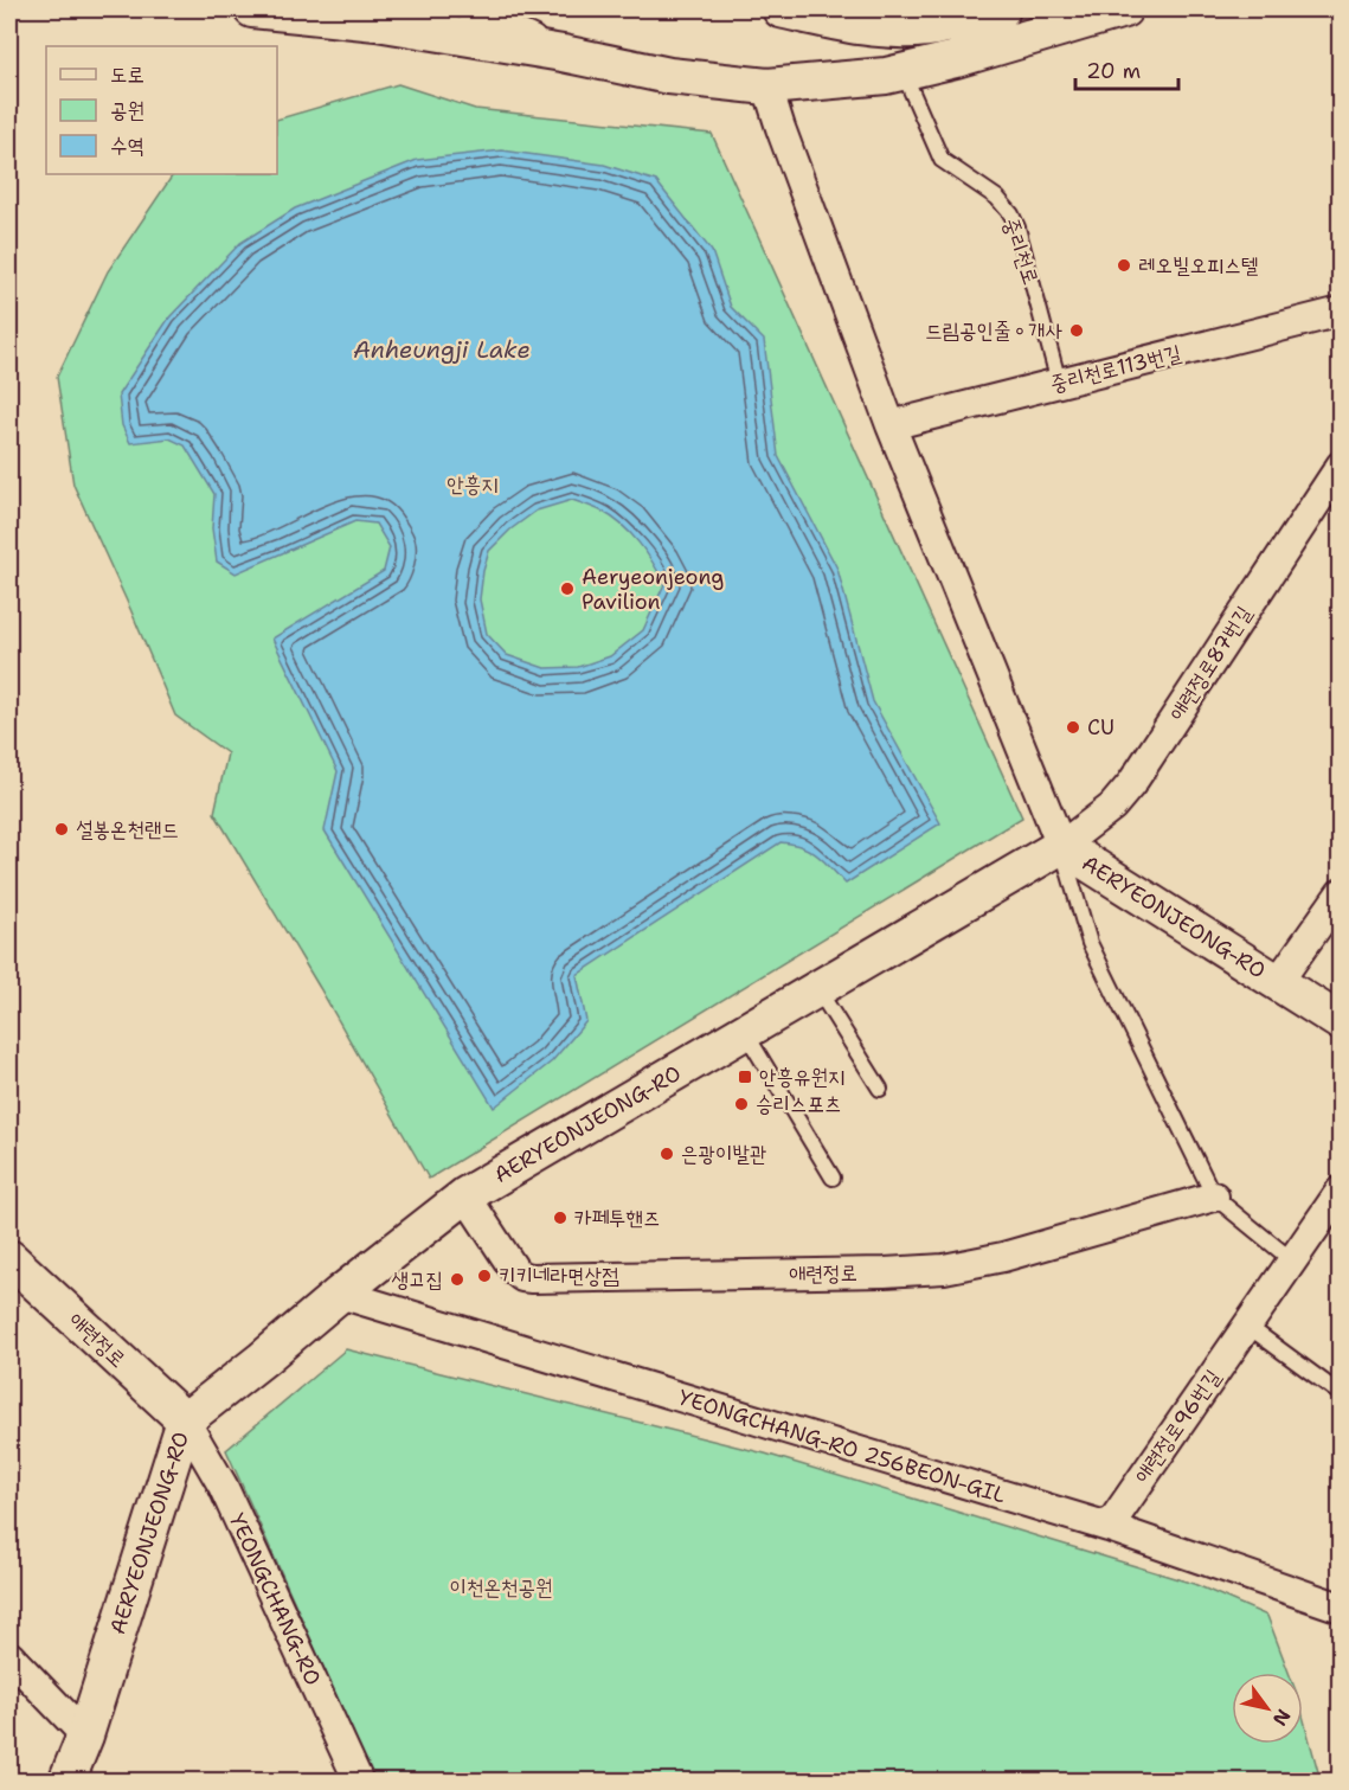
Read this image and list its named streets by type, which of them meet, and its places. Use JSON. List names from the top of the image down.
{
  "streets": {
    "street": [
      "중리천로113번길",
      "애련정로87번길",
      "AERYEONJEONG-RO",
      "애련정로",
      "애련정로96번길",
      "YEONGCHANG-RO 256BEON-GIL",
      "YEONGCHANG-RO"
    ],
    "lane": ["중리천로"]
  },
  "crossings": [
    ["중리천로", "중리천로113번길"],
    ["애련정로87번길", "AERYEONJEONG-RO"],
    ["AERYEONJEONG-RO", "애련정로"],
    ["AERYEONJEONG-RO", "YEONGCHANG-RO 256BEON-GIL"],
    ["AERYEONJEONG-RO", "YEONGCHANG-RO"],
    ["애련정로", "YEONGCHANG-RO"],
    ["애련정로96번길", "YEONGCHANG-RO 256BEON-GIL"]
  ],
  "water": ["Anheungji Lake"],
  "parks": ["안흥지", "이천온천공원"],
  "places": {
    "other": [
      "레오빌오피스텔",
      "드림공인줄ㅇ개사",
      "Aeryeonjeong Pavilion",
      "CU",
      "설봉온천랜드",
      "승리스포츠",
      "은광이발관",
      "카페투핸즈",
      "키키네라면상점",
      "생고집"
    ],
    "transit": ["안흥유원지"]
  },
  "legend": ["도로", "공원", "수역"],
  "scale_bar": "20 m",
  "north": "bottom right"
}
